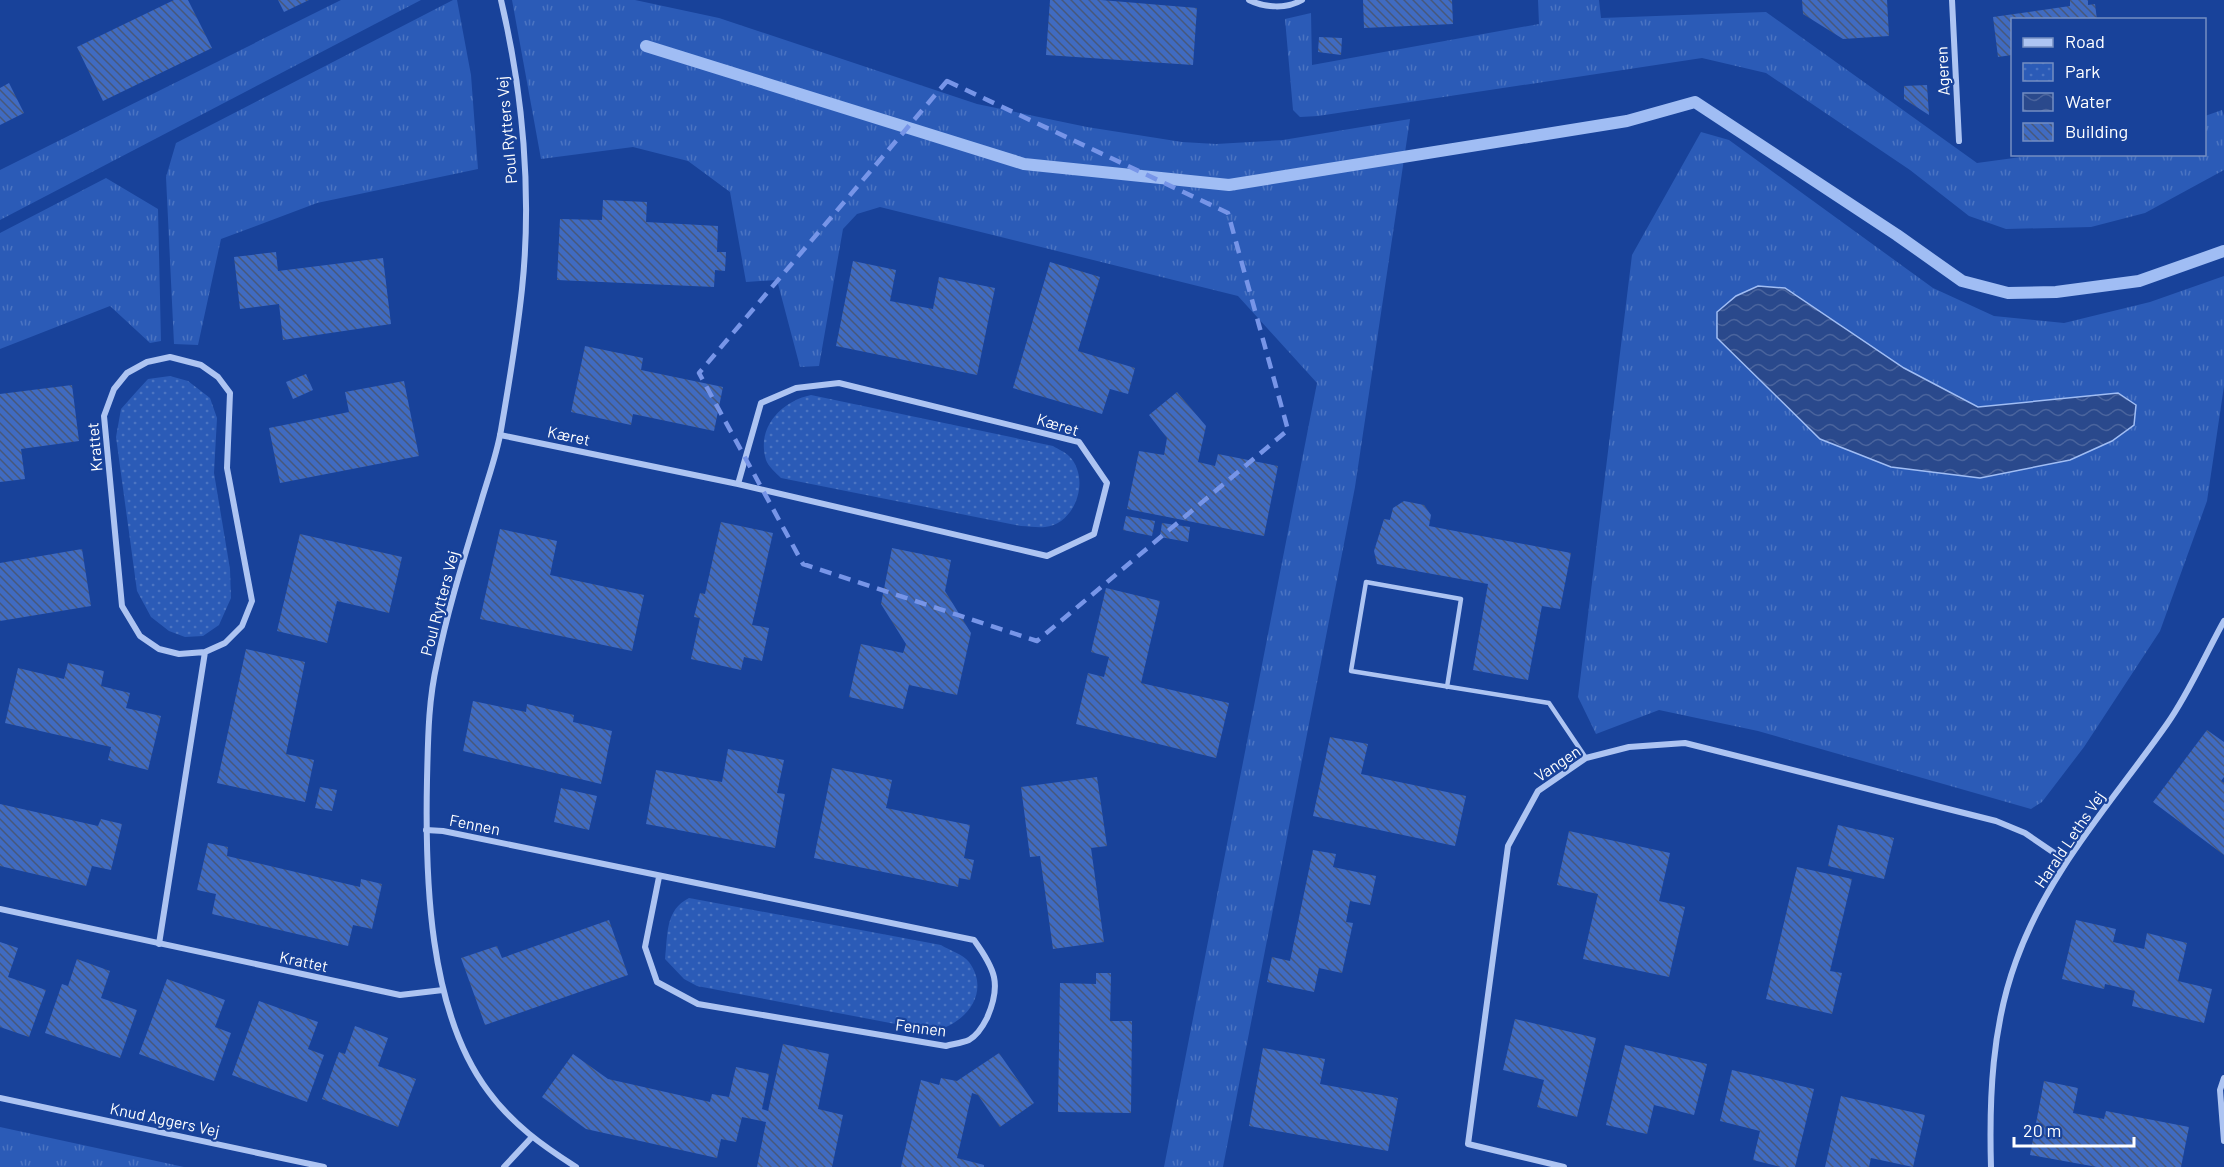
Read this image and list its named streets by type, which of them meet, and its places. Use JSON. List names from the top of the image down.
{
  "streets": {
    "street": [
      "Ageren",
      "Poul Rytters Vej",
      "Kæret",
      "Krattet",
      "Vangen",
      "Fennen",
      "Harald Leths Vej",
      "Knud Aggers Vej"
    ]
  },
  "crossings": [
    ["Poul Rytters Vej", "Kæret"],
    ["Poul Rytters Vej", "Krattet"],
    ["Poul Rytters Vej", "Fennen"],
    ["Vangen", "Harald Leths Vej"]
  ],
  "legend": [
    "Road",
    "Park",
    "Water",
    "Building"
  ],
  "scale_bar": "20 m"
}
